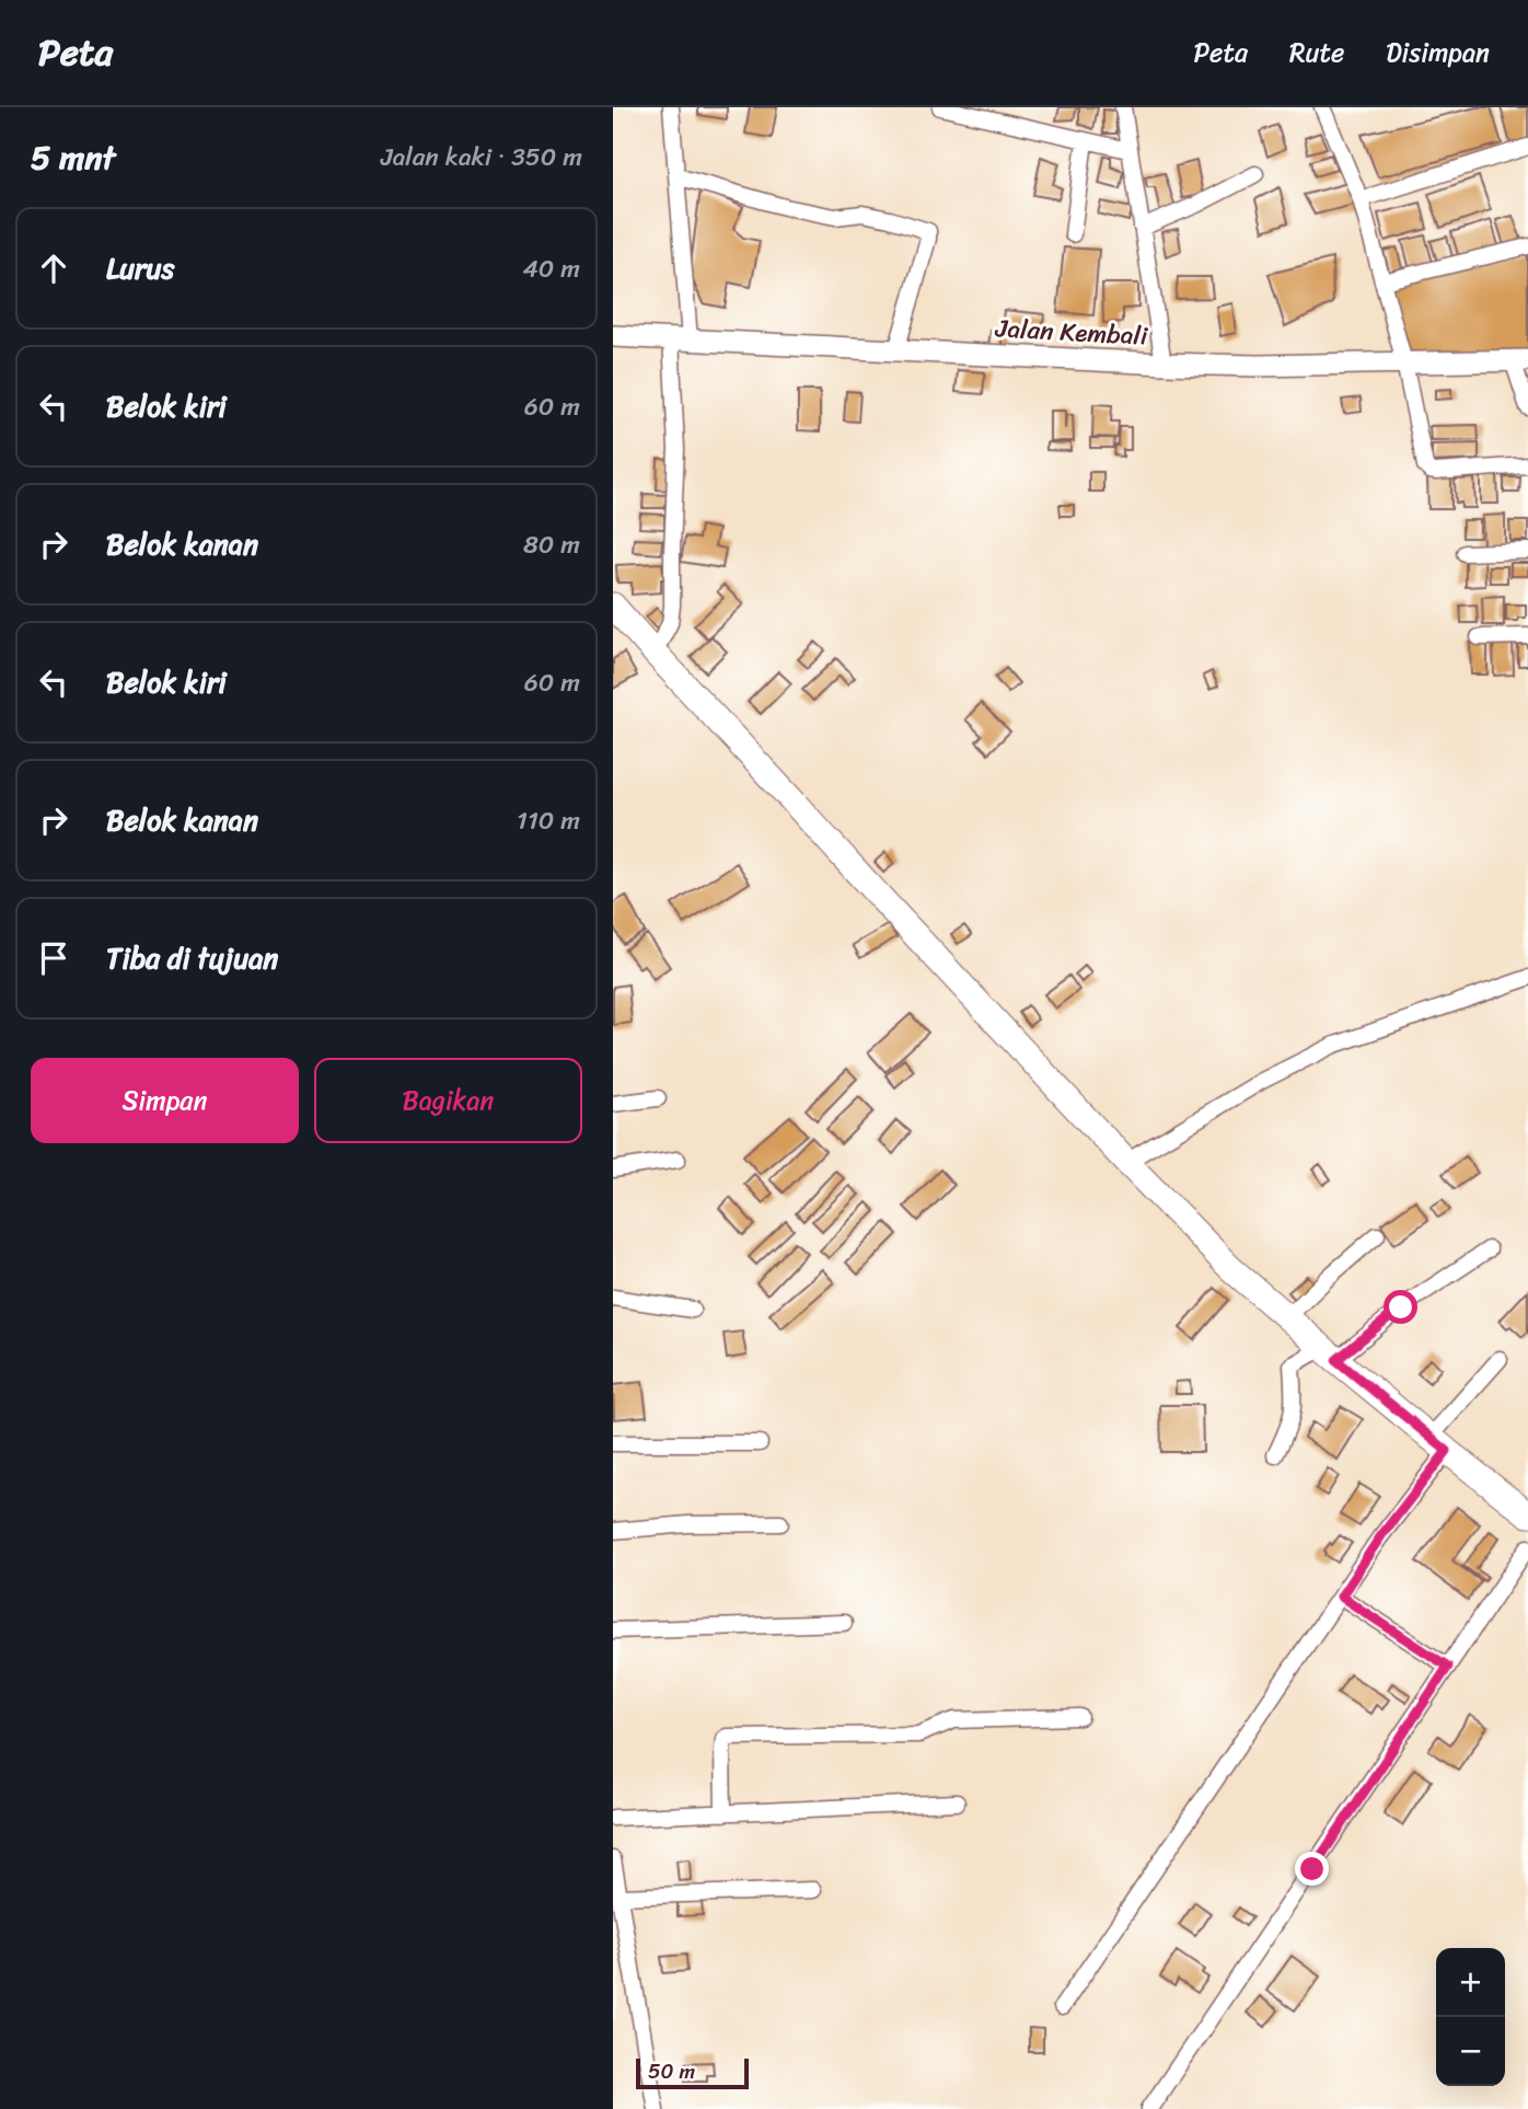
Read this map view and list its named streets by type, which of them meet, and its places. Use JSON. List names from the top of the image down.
{
  "streets": {
    "street": ["Jalan Kembali"]
  },
  "scale_bar": "50 m",
  "page": {
    "header": "Peta",
    "nav": ["Peta", "Rute", "Disimpan"],
    "heading": ["5 mnt", "Jalan kaki · 350 m"],
    "list": [
      ["Lurus", "40 m"],
      ["Belok kiri", "60 m"],
      ["Belok kanan", "80 m"],
      ["Belok kiri", "60 m"],
      ["Belok kanan", "110 m"],
      "Tiba di tujuan"
    ],
    "buttons": ["Simpan", "Bagikan"],
    "map_buttons": ["+", "−"],
    "scale": "50 m"
  }
}
